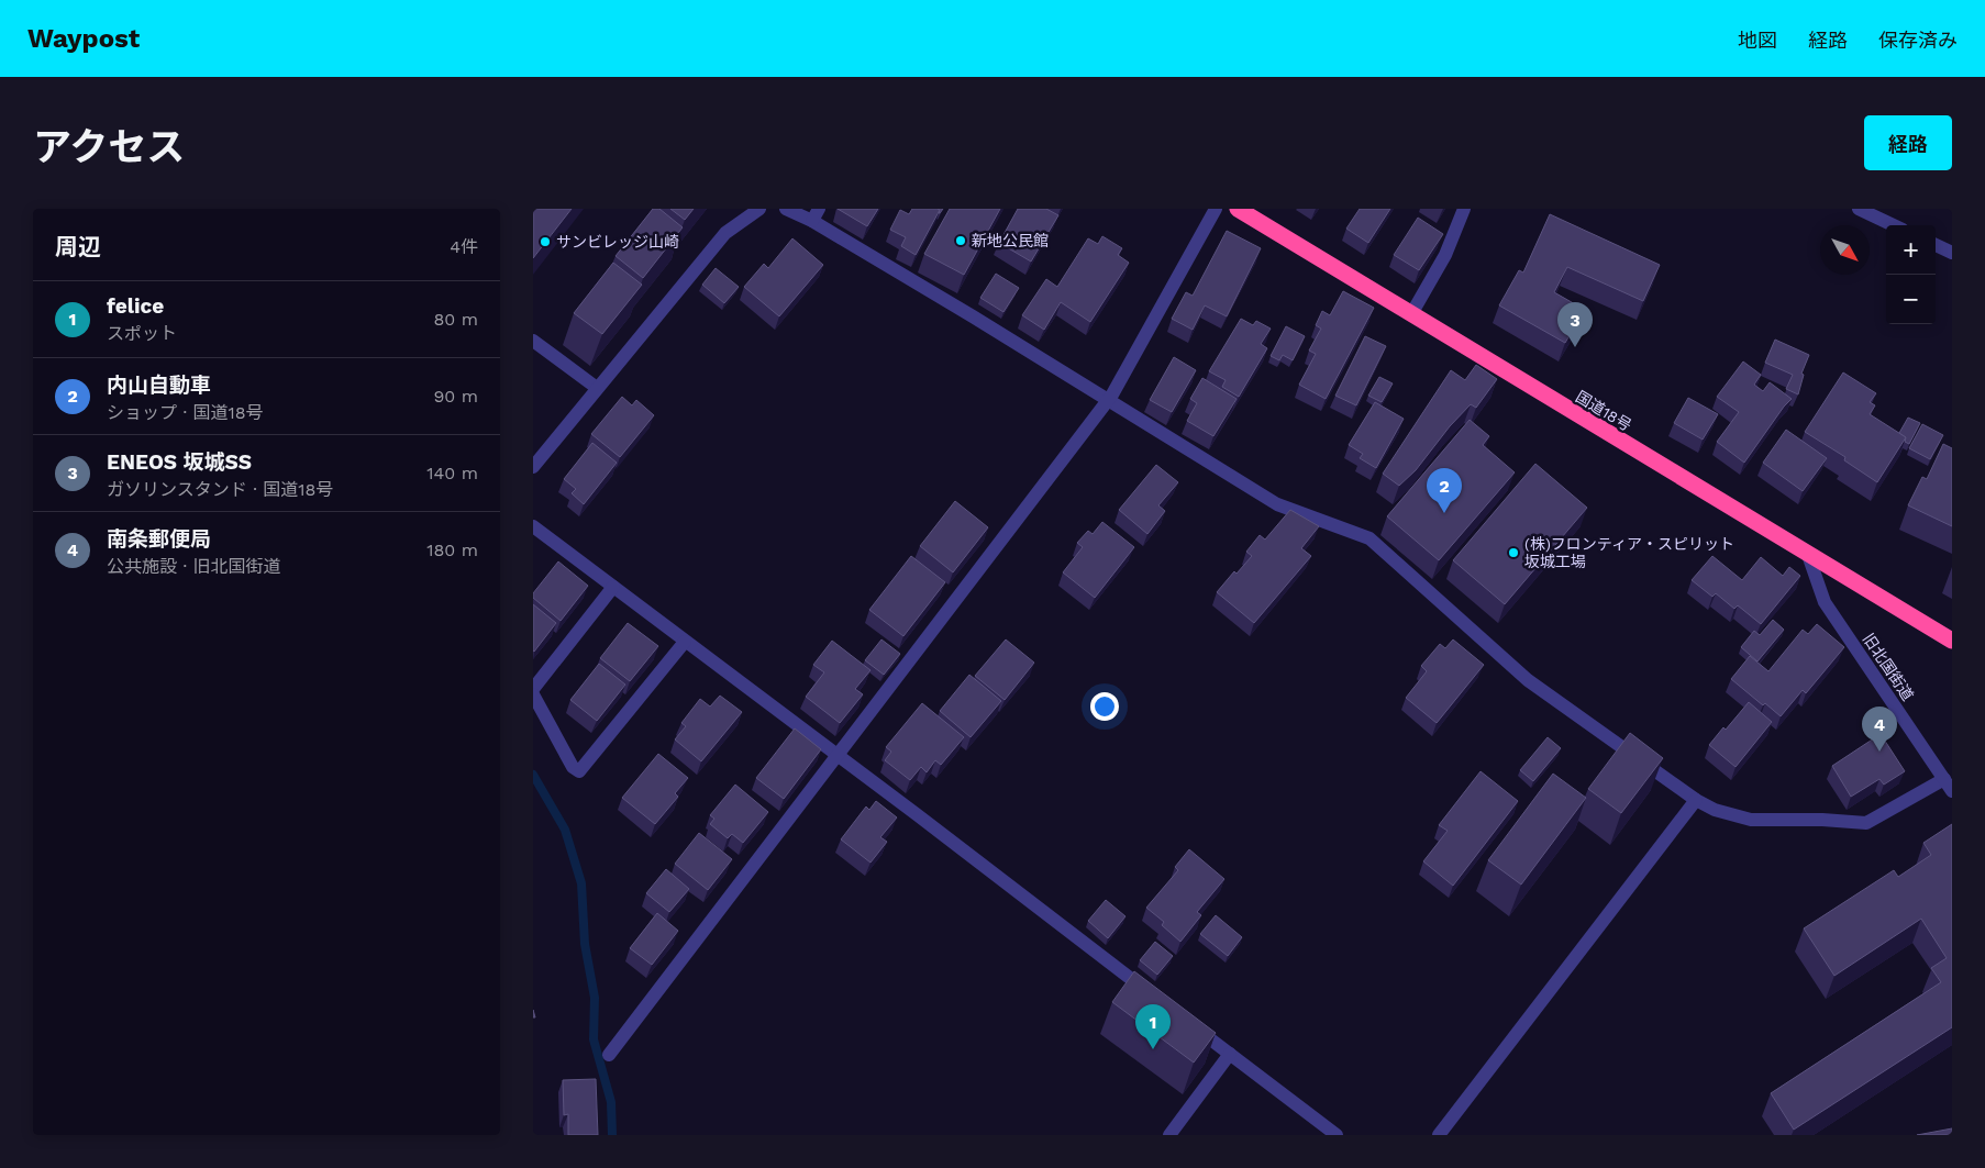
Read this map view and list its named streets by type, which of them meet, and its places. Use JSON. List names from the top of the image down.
{
  "streets": {
    "highway": ["国道18号"],
    "street": ["旧北国街道"]
  },
  "crossings": [
    ["国道18号", "旧北国街道"]
  ],
  "places": ["新地公民館", "サンビレッジ山崎", "(株)フロンティア・スピリット 坂城工場"],
  "north": "bottom right",
  "page": {
    "header": "Waypost",
    "nav": ["地図", "経路", "保存済み"],
    "title": "アクセス",
    "buttons": "経路",
    "heading": ["周辺", "4件"],
    "map_buttons": ["+", "−"],
    "list": [
      {
        "mark": "1",
        "name": "felice",
        "note": "スポット",
        "value": "80 m"
      },
      {
        "mark": "2",
        "name": "内山自動車",
        "note": "ショップ · 国道18号",
        "value": "90 m"
      },
      {
        "mark": "3",
        "name": "ENEOS 坂城SS",
        "note": "ガソリンスタンド · 国道18号",
        "value": "140 m"
      },
      {
        "mark": "4",
        "name": "南条郵便局",
        "note": "公共施設 · 旧北国街道",
        "value": "180 m"
      }
    ],
    "pins": [
      "3",
      "2",
      "4",
      "1"
    ]
  }
}
